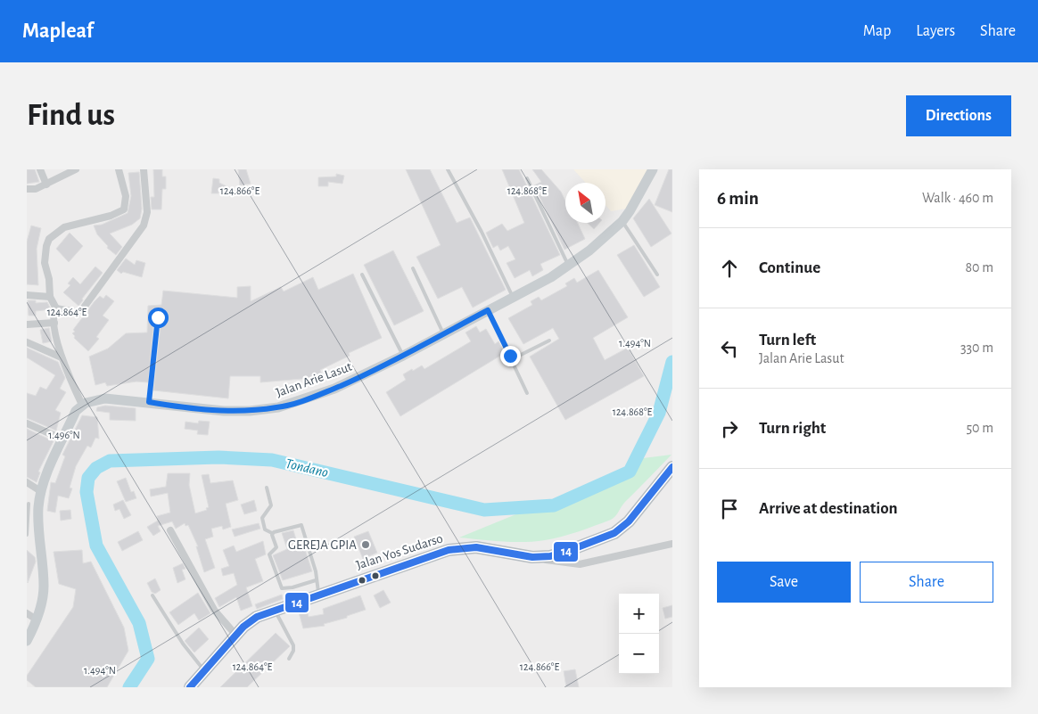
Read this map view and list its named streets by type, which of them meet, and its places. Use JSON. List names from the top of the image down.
{
  "streets": {
    "highway": ["Jalan Yos Sudarso"],
    "main road": ["Jalan Arie Lasut"]
  },
  "water": ["Tondano"],
  "places": ["GEREJA GPIA"],
  "lines": ["transit line 14"],
  "north": "top left",
  "page": {
    "header": "Mapleaf",
    "nav": ["Map", "Layers", "Share"],
    "buttons": [
      "Directions",
      ["Save", "Share"]
    ],
    "title": "Find us",
    "heading": ["6 min", "Walk · 460 m"],
    "list": [
      ["Continue", "80 m"],
      ["Turn left", "Jalan Arie Lasut", "330 m"],
      ["Turn right", "50 m"],
      "Arrive at destination"
    ],
    "map_buttons": ["+", "−"]
  },
  "coordinates": [
    "124.868°E",
    "124.866°E",
    "124.864°E",
    "1.494°N",
    "1.496°N"
  ]
}
